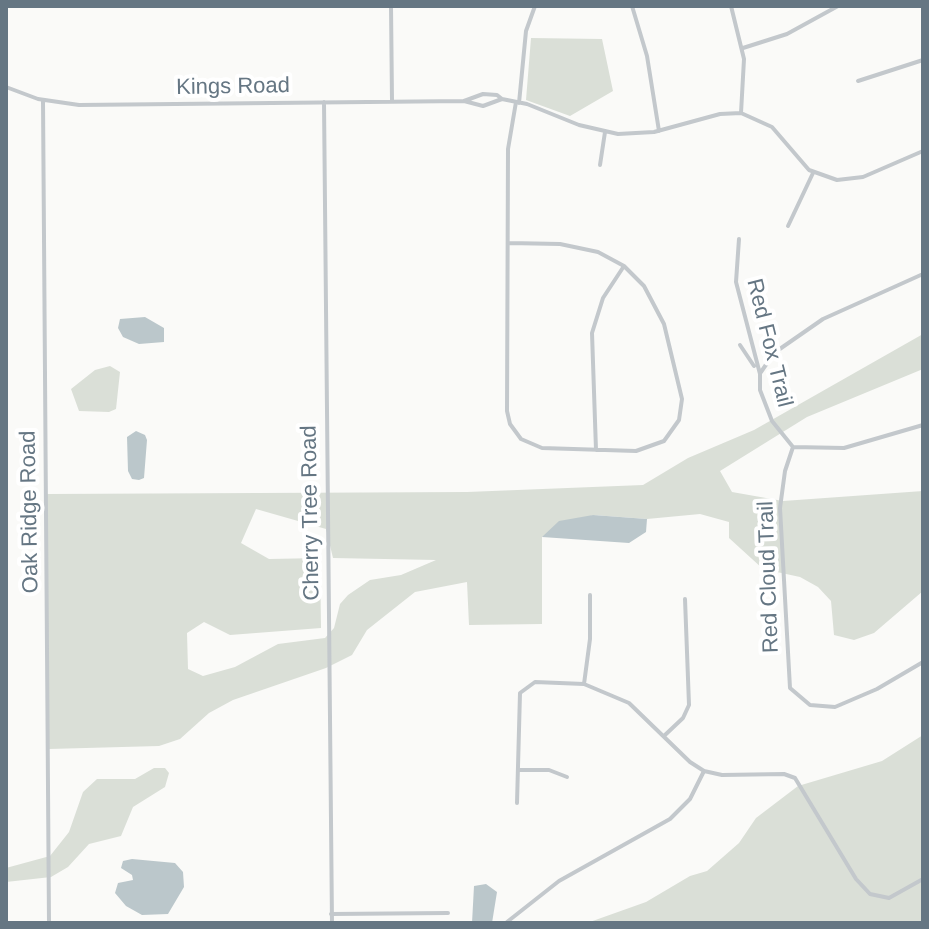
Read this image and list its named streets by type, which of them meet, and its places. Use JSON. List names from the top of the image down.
{
  "streets": {
    "street": [
      "Kings Road",
      "Red Fox Trail",
      "Oak Ridge Road",
      "Cherry Tree Road",
      "Red Cloud Trail"
    ]
  },
  "crossings": [
    ["Kings Road", "Oak Ridge Road"],
    ["Kings Road", "Cherry Tree Road"],
    ["Red Fox Trail", "Red Cloud Trail"]
  ]
}
